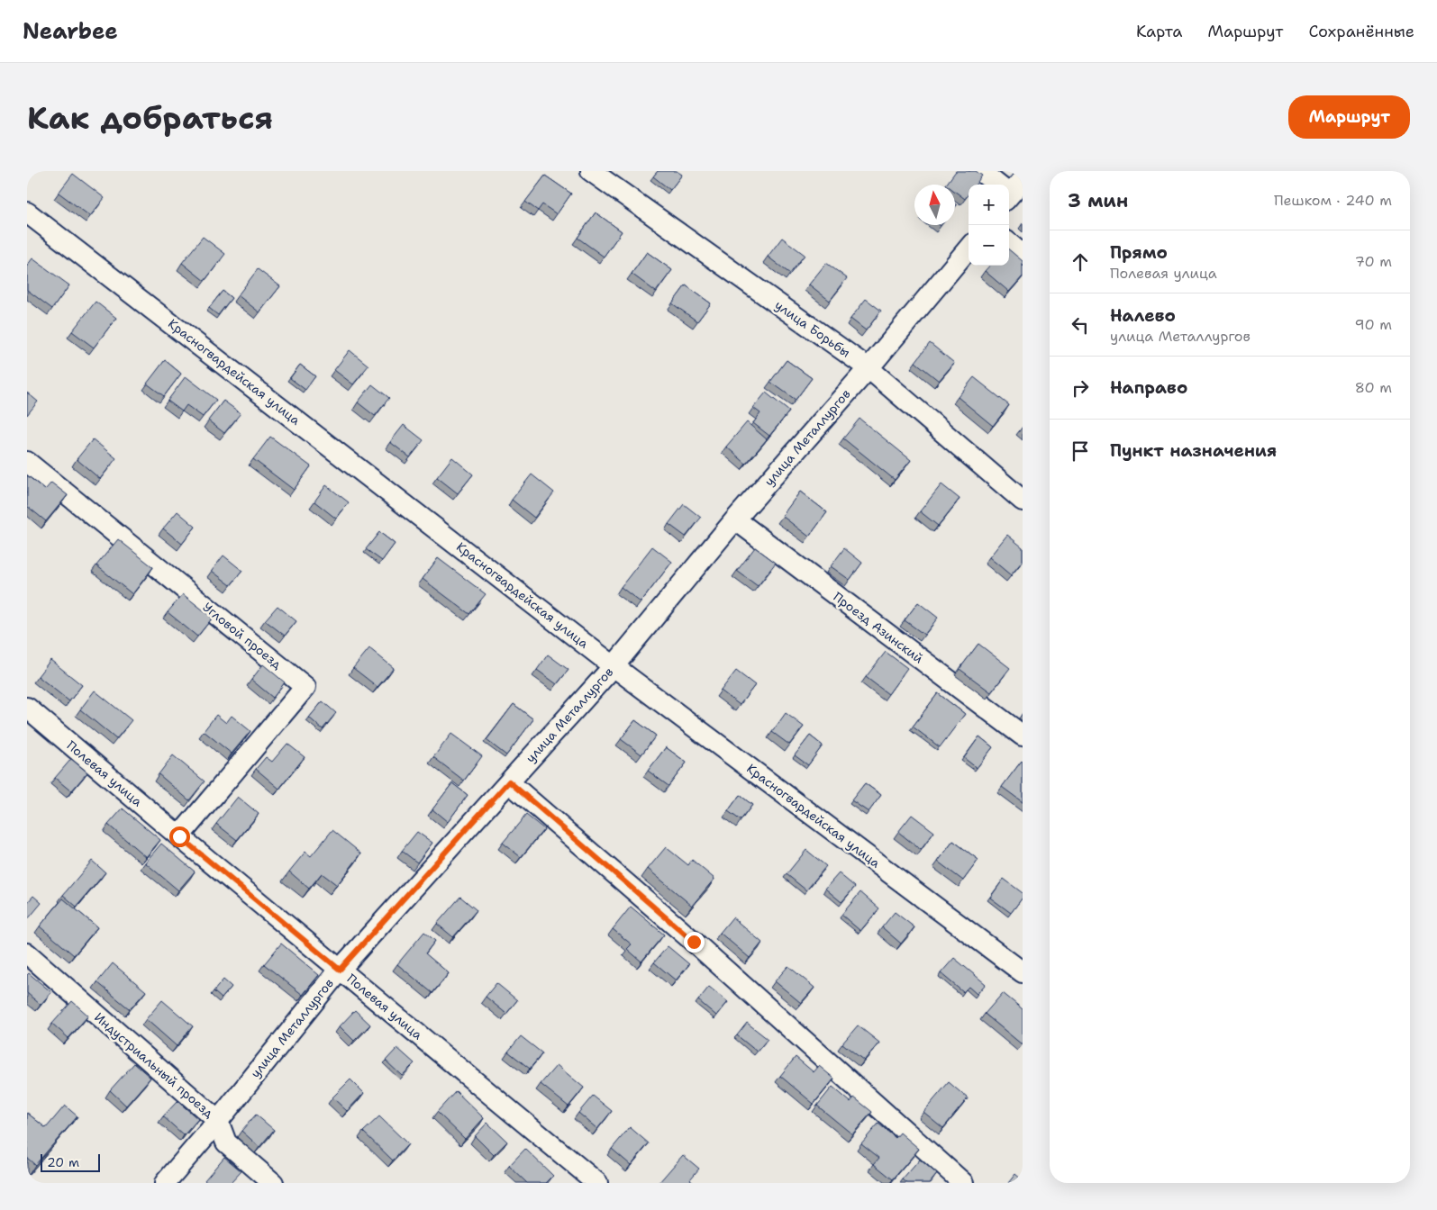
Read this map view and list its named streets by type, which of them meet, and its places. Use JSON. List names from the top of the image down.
{
  "streets": {
    "street": [
      "улица Борьбы",
      "Красногвардейская улица",
      "улица Металлургов",
      "Проезд Азинский",
      "Угловой проезд",
      "Полевая улица",
      "Индустриальный проезд"
    ]
  },
  "crossings": [
    ["улица Борьбы", "улица Металлургов"],
    ["Красногвардейская улица", "улица Металлургов"],
    ["улица Металлургов", "Проезд Азинский"],
    ["улица Металлургов", "Полевая улица"],
    ["улица Металлургов", "Индустриальный проезд"],
    ["Угловой проезд", "Полевая улица"]
  ],
  "scale_bar": "20 m",
  "north": "top",
  "page": {
    "header": "Nearbee",
    "nav": ["Карта", "Маршрут", "Сохранённые"],
    "buttons": "Маршрут",
    "title": "Как добраться",
    "heading": ["3 мин", "Пешком · 240 m"],
    "map_buttons": ["+", "−"],
    "list": [
      ["Прямо", "Полевая улица", "70 m"],
      ["Налево", "улица Металлургов", "90 m"],
      ["Направо", "80 m"],
      "Пункт назначения"
    ],
    "scale": "20 m"
  }
}
